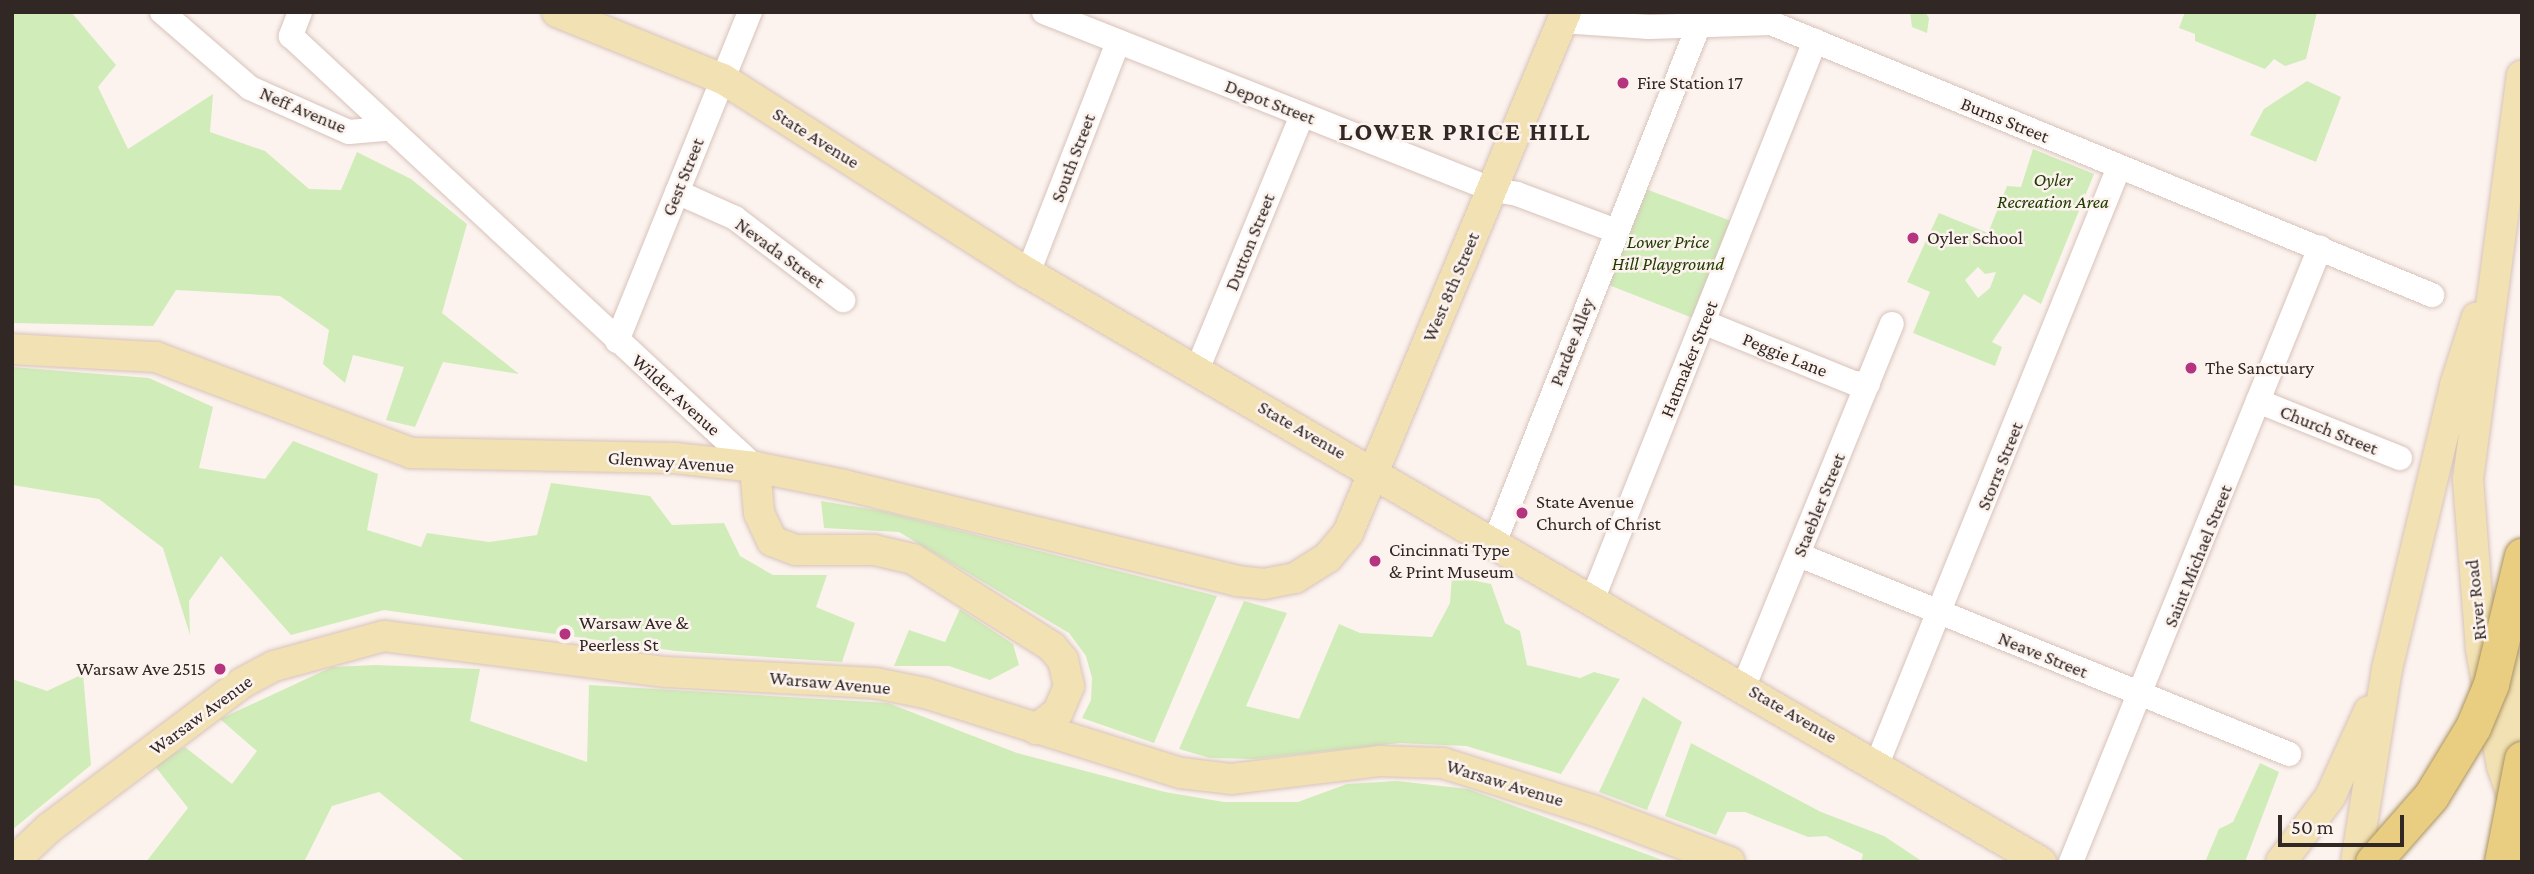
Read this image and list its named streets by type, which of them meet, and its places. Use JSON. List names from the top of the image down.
{
  "streets": {
    "main road": [
      "State Avenue",
      "West 8th Street",
      "Glenway Avenue",
      "River Road",
      "Warsaw Avenue"
    ],
    "street": [
      "Depot Street",
      "Neff Avenue",
      "Burns Street",
      "South Street",
      "Gest Street",
      "Dutton Street",
      "Nevada Street",
      "Pardee Alley",
      "Peggie Lane",
      "Hatmaker Street",
      "Wilder Avenue",
      "Church Street",
      "Storrs Street",
      "Staebler Street",
      "Saint Michael Street",
      "Neave Street"
    ]
  },
  "crossings": [
    ["Depot Street", "South Street"],
    ["Depot Street", "Dutton Street"],
    ["Depot Street", "West 8th Street"],
    ["Depot Street", "Pardee Alley"],
    ["Neff Avenue", "Wilder Avenue"],
    ["Burns Street", "West 8th Street"],
    ["Burns Street", "Pardee Alley"],
    ["Burns Street", "Hatmaker Street"],
    ["Burns Street", "Storrs Street"],
    ["Burns Street", "Saint Michael Street"],
    ["State Avenue", "South Street"],
    ["State Avenue", "Gest Street"],
    ["State Avenue", "Dutton Street"],
    ["State Avenue", "West 8th Street"],
    ["State Avenue", "Pardee Alley"],
    ["State Avenue", "Hatmaker Street"],
    ["State Avenue", "Storrs Street"],
    ["State Avenue", "Staebler Street"],
    ["Gest Street", "Nevada Street"],
    ["Gest Street", "Wilder Avenue"],
    ["West 8th Street", "Glenway Avenue"],
    ["Peggie Lane", "Hatmaker Street"],
    ["Peggie Lane", "Staebler Street"],
    ["Wilder Avenue", "Glenway Avenue"],
    ["Church Street", "Saint Michael Street"],
    ["Storrs Street", "Neave Street"],
    ["Staebler Street", "Neave Street"],
    ["Saint Michael Street", "Neave Street"]
  ],
  "districts": ["LOWER PRICE HILL"],
  "parks": ["Oyler Recreation Area", "Lower Price Hill Playground"],
  "places": [
    "Fire Station 17",
    "Oyler School",
    "The Sanctuary",
    "State Avenue Church of Christ",
    "Cincinnati Type & Print Museum",
    "Warsaw Ave & Peerless St",
    "Warsaw Ave 2515"
  ],
  "scale_bar": "50 m"
}
